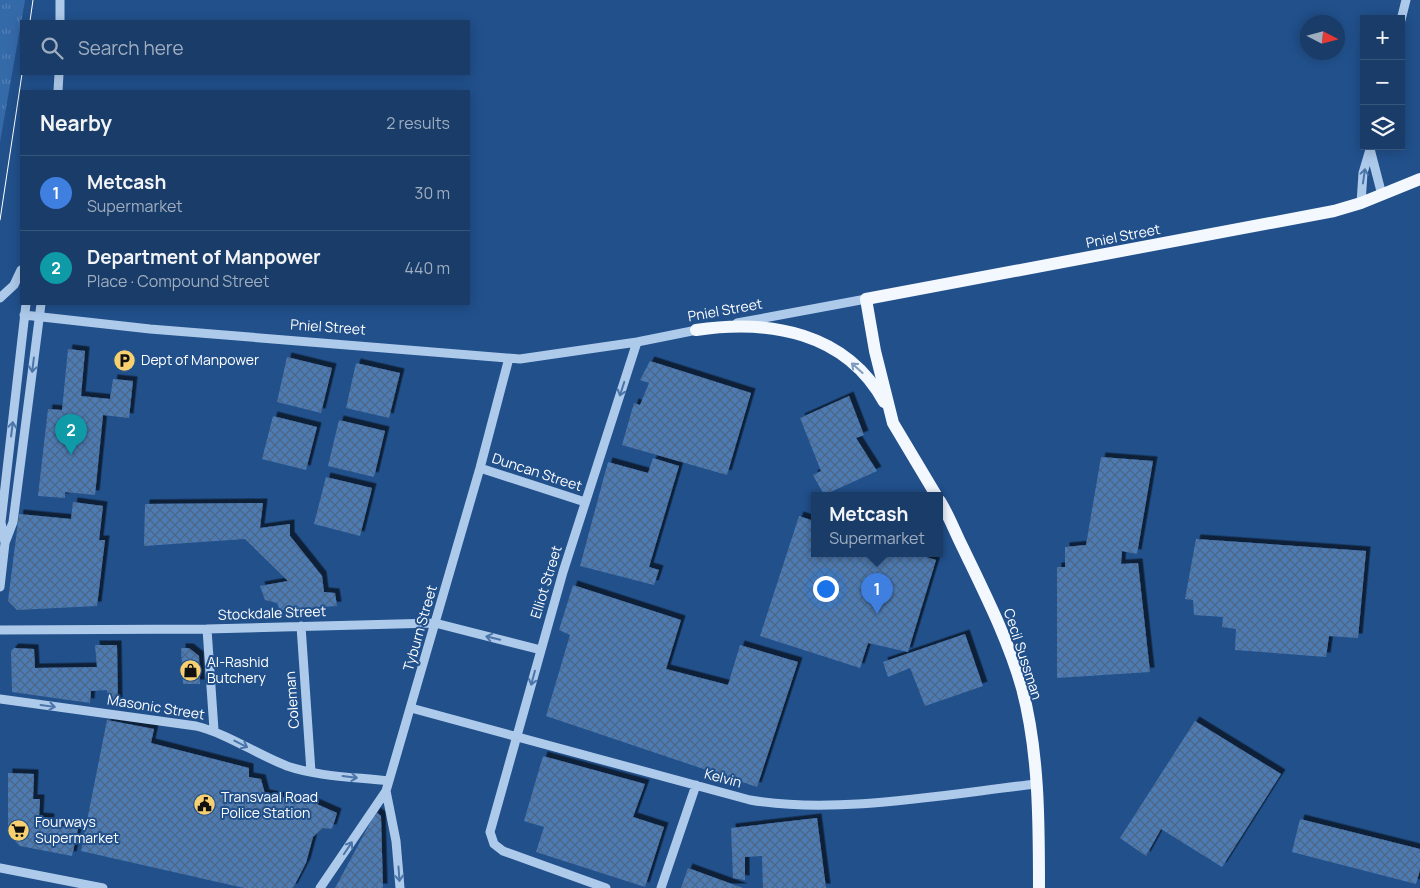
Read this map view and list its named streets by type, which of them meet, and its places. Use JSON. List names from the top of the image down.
{
  "streets": {
    "main road": ["Pniel Street", "Cecil Sussman"],
    "street": [
      "Duncan Street",
      "Elliot Street",
      "Stockdale Street",
      "Tyburn Street",
      "Coleman",
      "Masonic Street",
      "Kelvin"
    ]
  },
  "crossings": [
    ["Pniel Street", "Elliot Street"],
    ["Pniel Street", "Tyburn Street"],
    ["Duncan Street", "Elliot Street"],
    ["Duncan Street", "Tyburn Street"],
    ["Elliot Street", "Stockdale Street"],
    ["Elliot Street", "Kelvin"],
    ["Stockdale Street", "Tyburn Street"],
    ["Stockdale Street", "Coleman"],
    ["Tyburn Street", "Masonic Street"],
    ["Tyburn Street", "Kelvin"],
    ["Cecil Sussman", "Kelvin"],
    ["Coleman", "Masonic Street"]
  ],
  "one_way": ["Elliot Street", "Masonic Street"],
  "places": {
    "parking": ["Dept of Manpower"],
    "shop": ["Al-Rashid Butchery"],
    "public building": ["Transvaal Road Police Station"],
    "supermarket": ["Fourways Supermarket"]
  },
  "north": "right",
  "page": {
    "map_buttons": ["+", "−"],
    "search": "Search here",
    "heading": ["Nearby", "2 results"],
    "list": [
      {
        "mark": "1",
        "name": "Metcash",
        "note": "Supermarket",
        "value": "30 m"
      },
      {
        "mark": "2",
        "name": "Department of Manpower",
        "note": "Place · Compound Street",
        "value": "440 m"
      }
    ],
    "pins": ["2", "1"],
    "popup": ["Metcash", "Supermarket"]
  }
}
